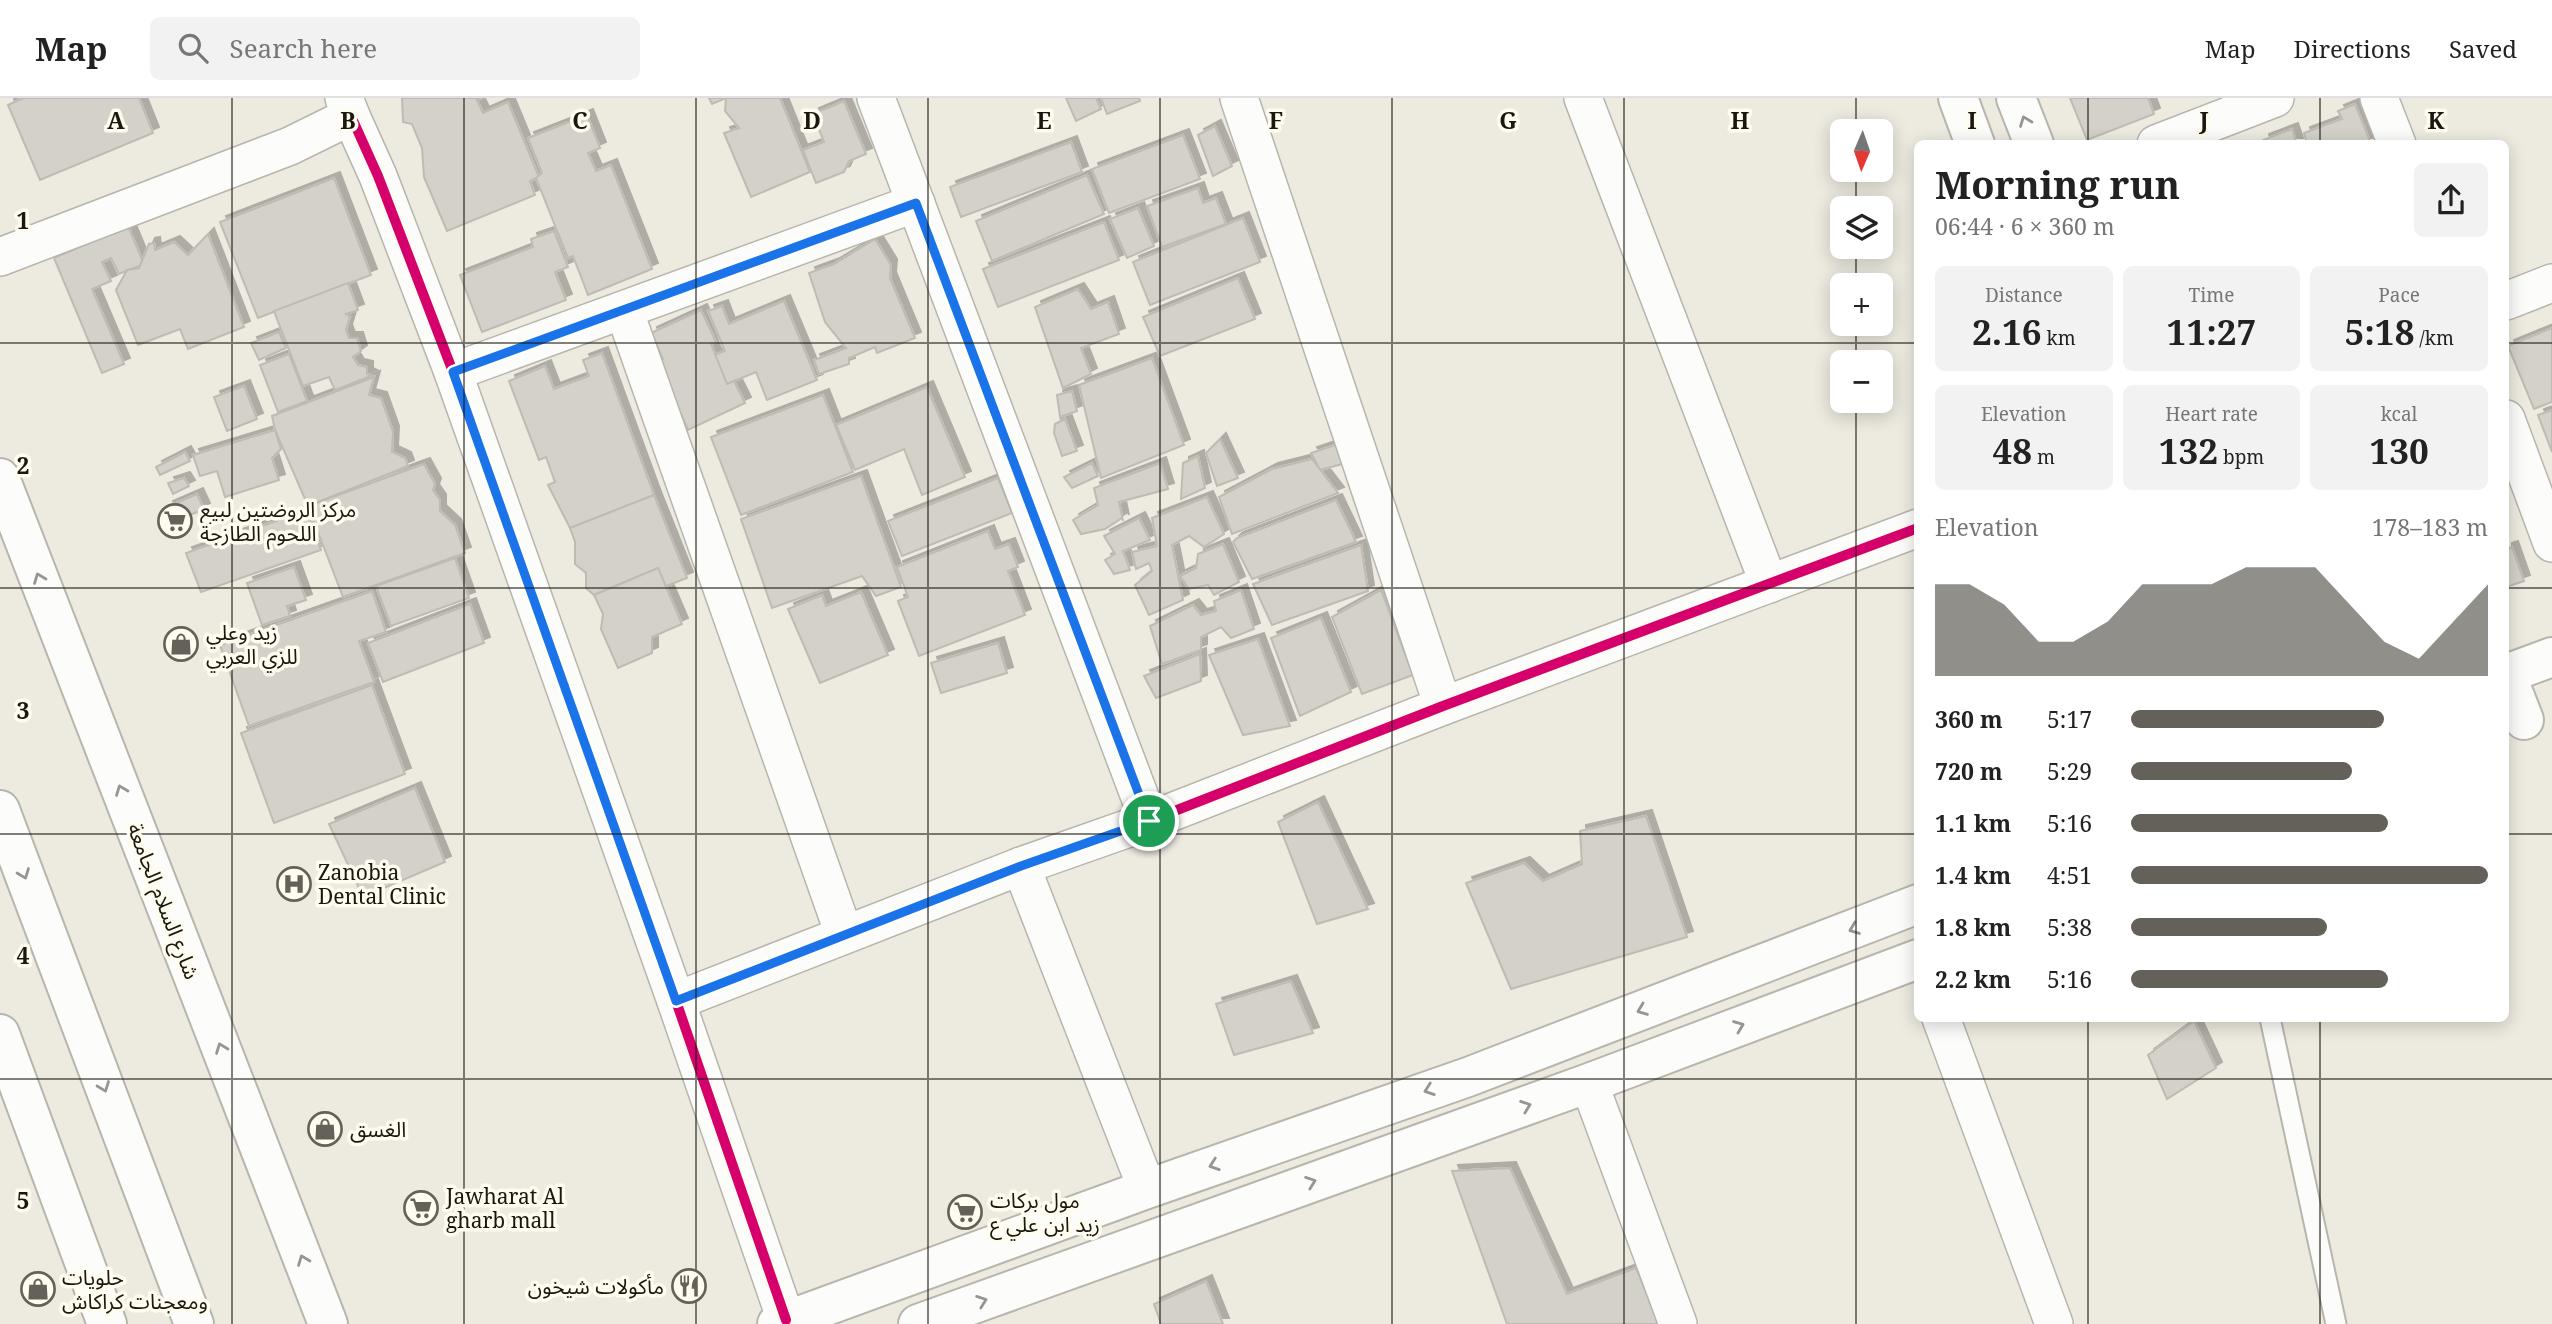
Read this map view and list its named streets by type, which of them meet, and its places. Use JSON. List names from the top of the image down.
{
  "streets": {
    "street": ["شارع السلام الجامعة"]
  },
  "places": {
    "supermarket": ["مركز الروضتين لبيع اللحوم الطازجة", "Jawharat Al gharb mall", "مول بركات زيد ابن علي ع"],
    "shop": ["زيد وعلي للزي العربي", "الغسق", "حلويات ومعجنات كراكاش"],
    "hospital": ["Zanobia Dental Clinic"],
    "restaurant": ["مأكولات شيخون"]
  },
  "north": "bottom",
  "page": {
    "header": "Map",
    "search": "Search here",
    "nav": ["Map", "Directions", "Saved"],
    "map_buttons": ["+", "−"],
    "heading": ["Morning run", "06:44 · 6 × 360 m"],
    "stats": [
      ["Distance", "2.16 km"],
      ["Time", "11:27"],
      ["Pace", "5:18 /km"],
      ["Elevation", "48 m"],
      ["Heart rate", "132 bpm"],
      ["kcal", "130"]
    ],
    "chart": ["Elevation", "178–183 m"],
    "list": [
      {
        "name": "360 m",
        "note": "5:17"
      },
      {
        "name": "720 m",
        "note": "5:29"
      },
      {
        "name": "1.1 km",
        "note": "5:16"
      },
      {
        "name": "1.4 km",
        "note": "4:51"
      },
      {
        "name": "1.8 km",
        "note": "5:38"
      },
      {
        "name": "2.2 km",
        "note": "5:16"
      }
    ]
  },
  "grid": {
    "columns": [
      "A",
      "B",
      "C",
      "D",
      "E",
      "F",
      "G",
      "H",
      "I",
      "J",
      "K"
    ],
    "rows": [
      "1",
      "2",
      "3",
      "4",
      "5"
    ]
  }
}
